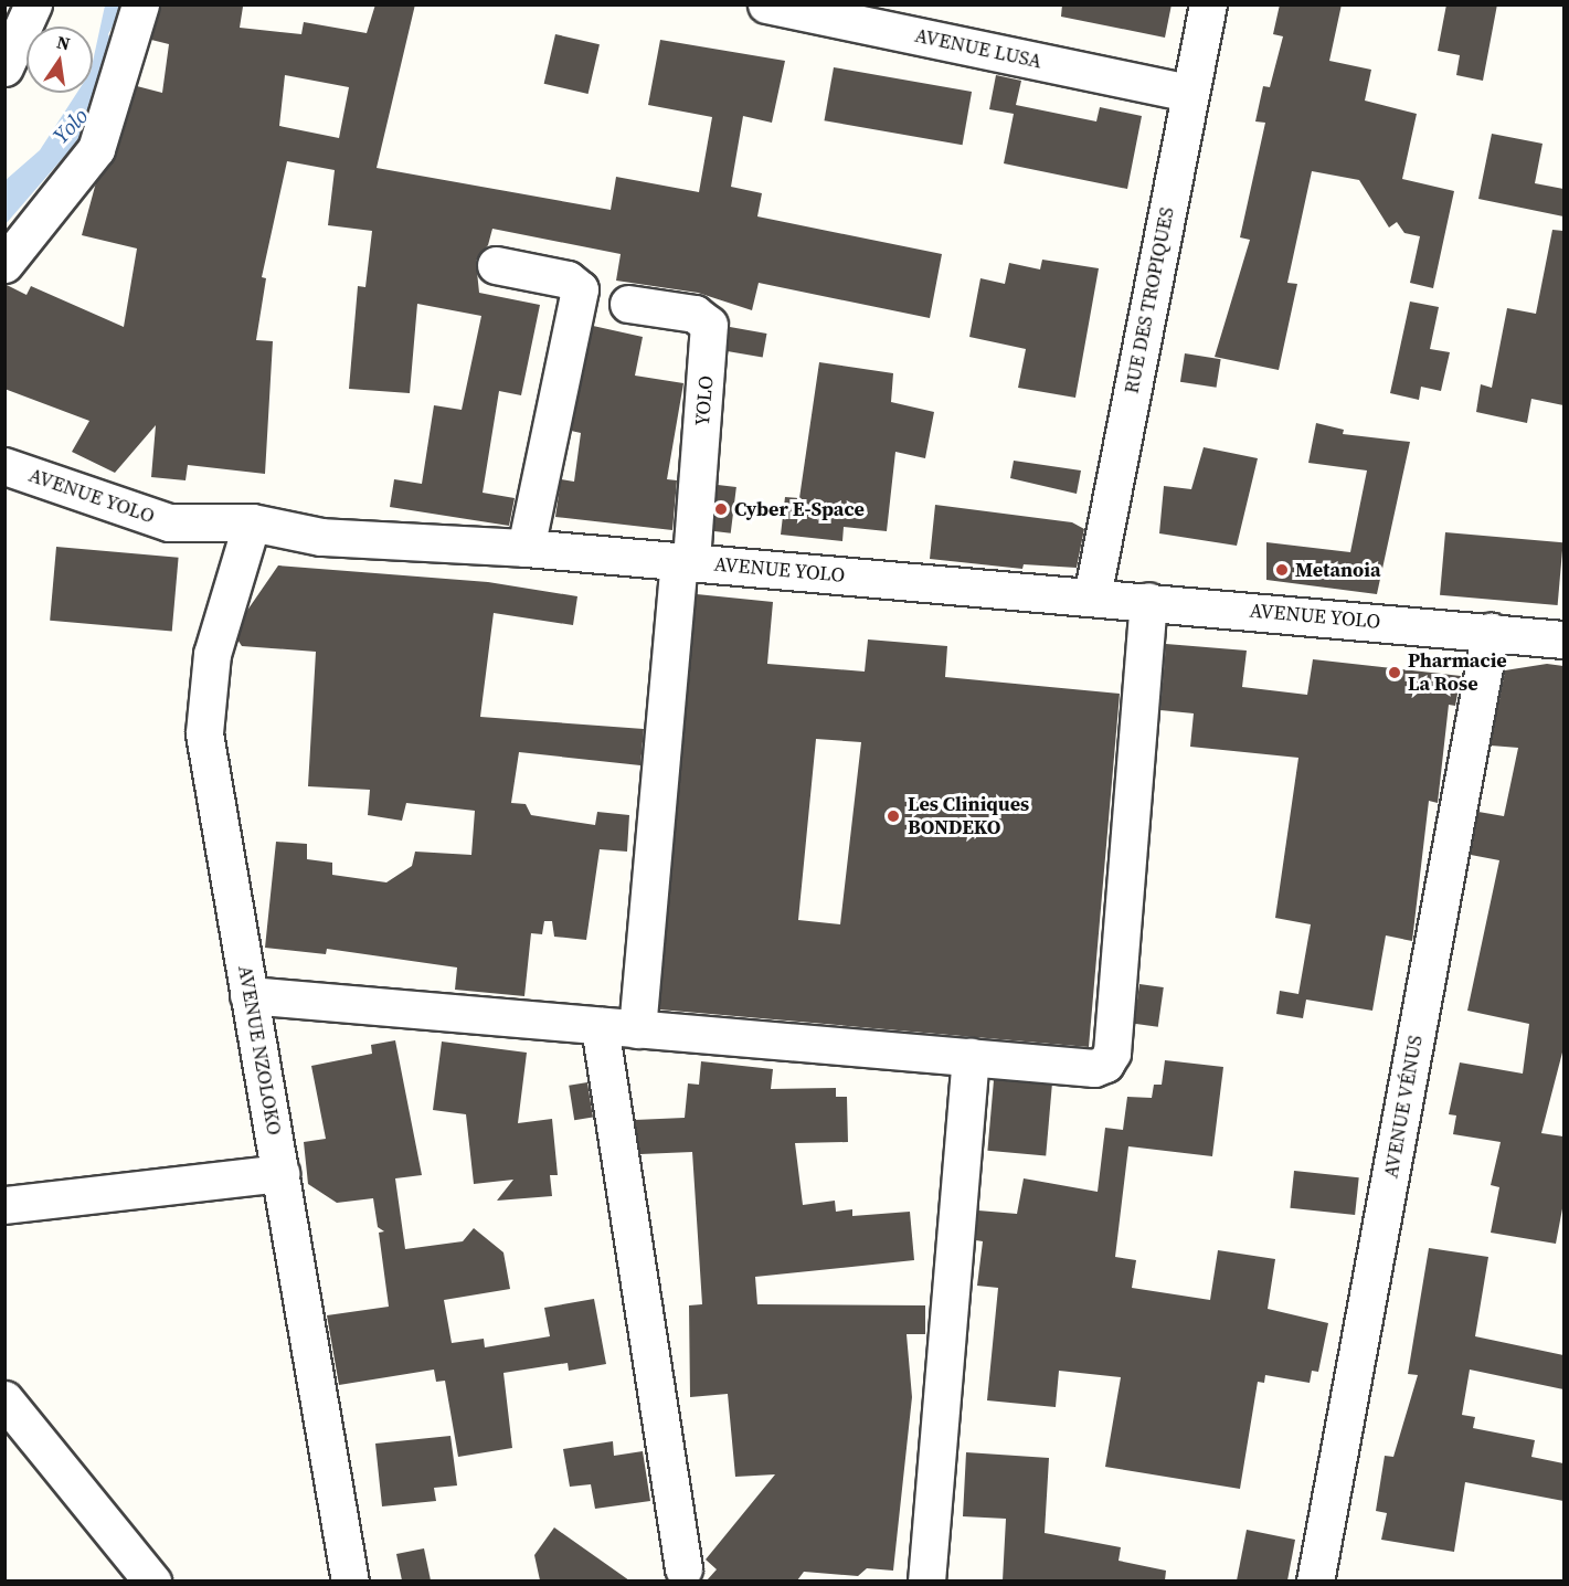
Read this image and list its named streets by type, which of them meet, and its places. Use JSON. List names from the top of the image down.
{
  "streets": {
    "street": [
      "AVENUE LUSA",
      "RUE DES TROPIQUES",
      "YOLO",
      "AVENUE YOLO",
      "AVENUE NZOLOKO",
      "AVENUE VÉNUS"
    ]
  },
  "crossings": [
    ["AVENUE LUSA", "RUE DES TROPIQUES"],
    ["RUE DES TROPIQUES", "AVENUE YOLO"],
    ["YOLO", "AVENUE YOLO"],
    ["AVENUE YOLO", "AVENUE NZOLOKO"],
    ["AVENUE YOLO", "AVENUE VÉNUS"]
  ],
  "water": ["Yolo"],
  "places": [
    "Cyber E-Space",
    "Metanoia",
    "Pharmacie La Rose",
    "Les Cliniques BONDEKO"
  ],
  "north": "top"
}
